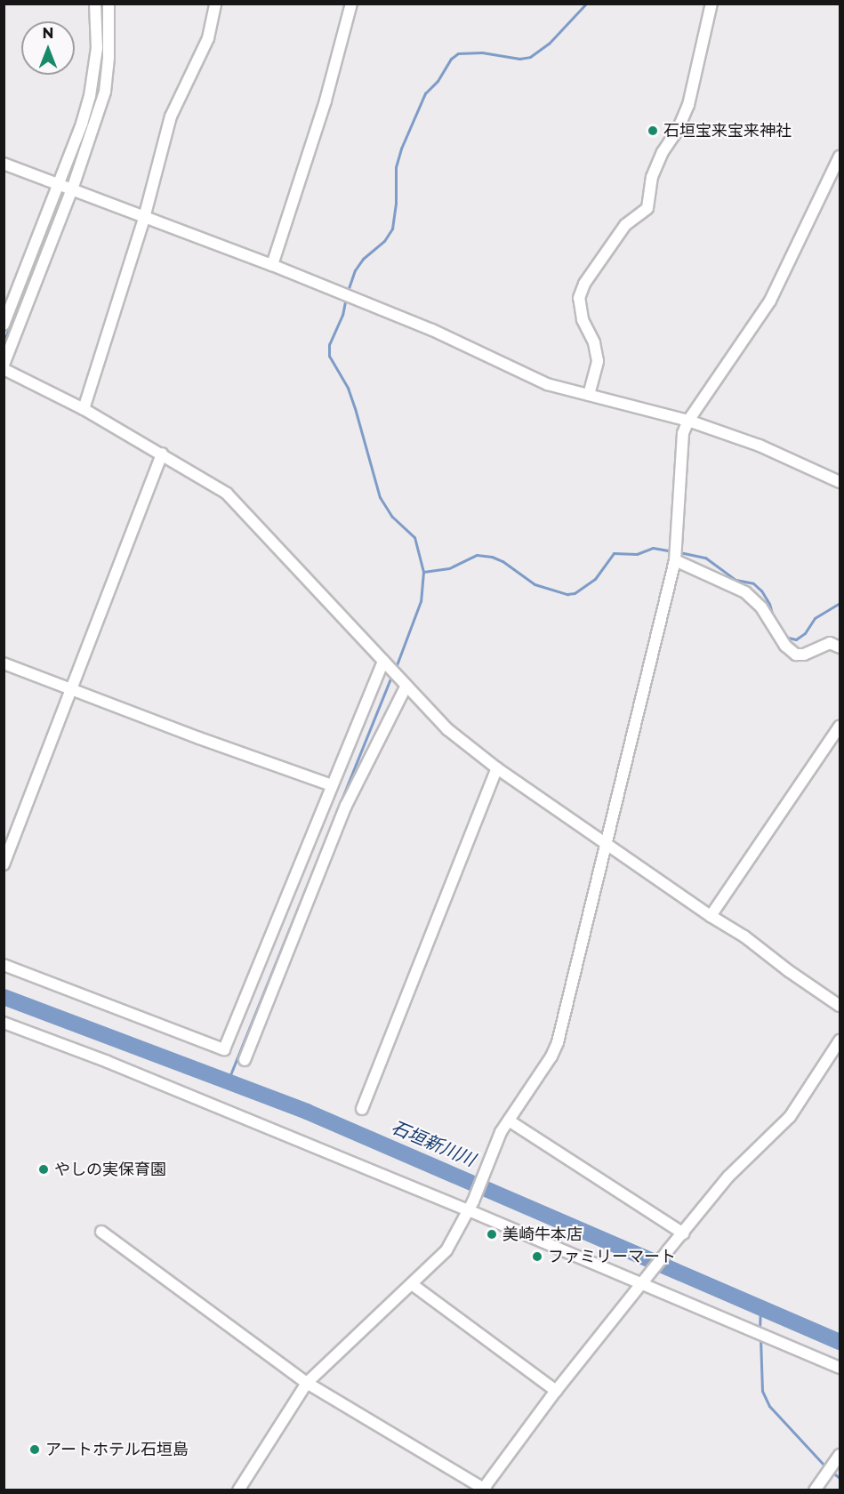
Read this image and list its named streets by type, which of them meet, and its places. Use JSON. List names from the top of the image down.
{
  "water": ["石垣新川川"],
  "places": [
    "石垣宝来宝来神社",
    "やしの実保育園",
    "美崎牛本店",
    "ファミリーマート",
    "アートホテル石垣島"
  ],
  "north": "top"
}
